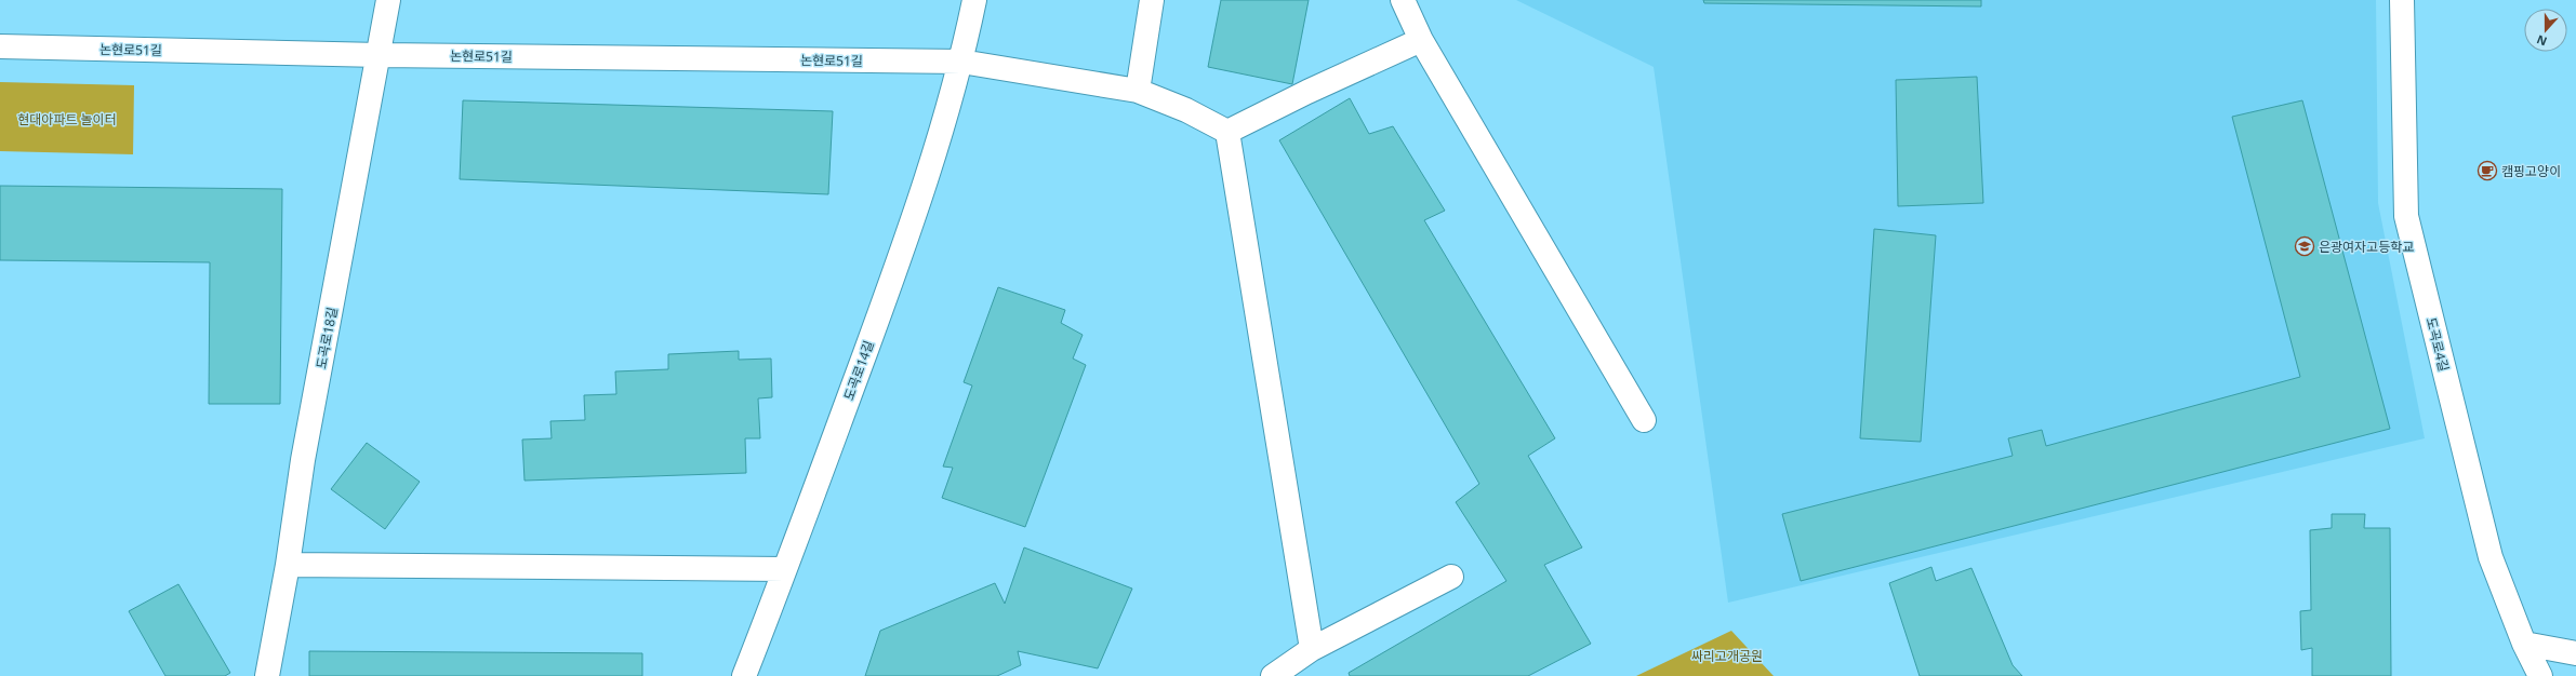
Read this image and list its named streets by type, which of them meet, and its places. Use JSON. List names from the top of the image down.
{
  "streets": {
    "street": [
      "논현로51길",
      "도곡로18길",
      "도곡로4길",
      "도곡로14길"
    ]
  },
  "crossings": [
    ["논현로51길", "도곡로18길"],
    ["논현로51길", "도곡로14길"]
  ],
  "parks": ["현대아파트 놀이터", "싸리고개공원"],
  "places": {
    "cafe": ["캠핑고양이"],
    "school or university": ["은광여자고등학교"]
  },
  "north": "bottom"
}
